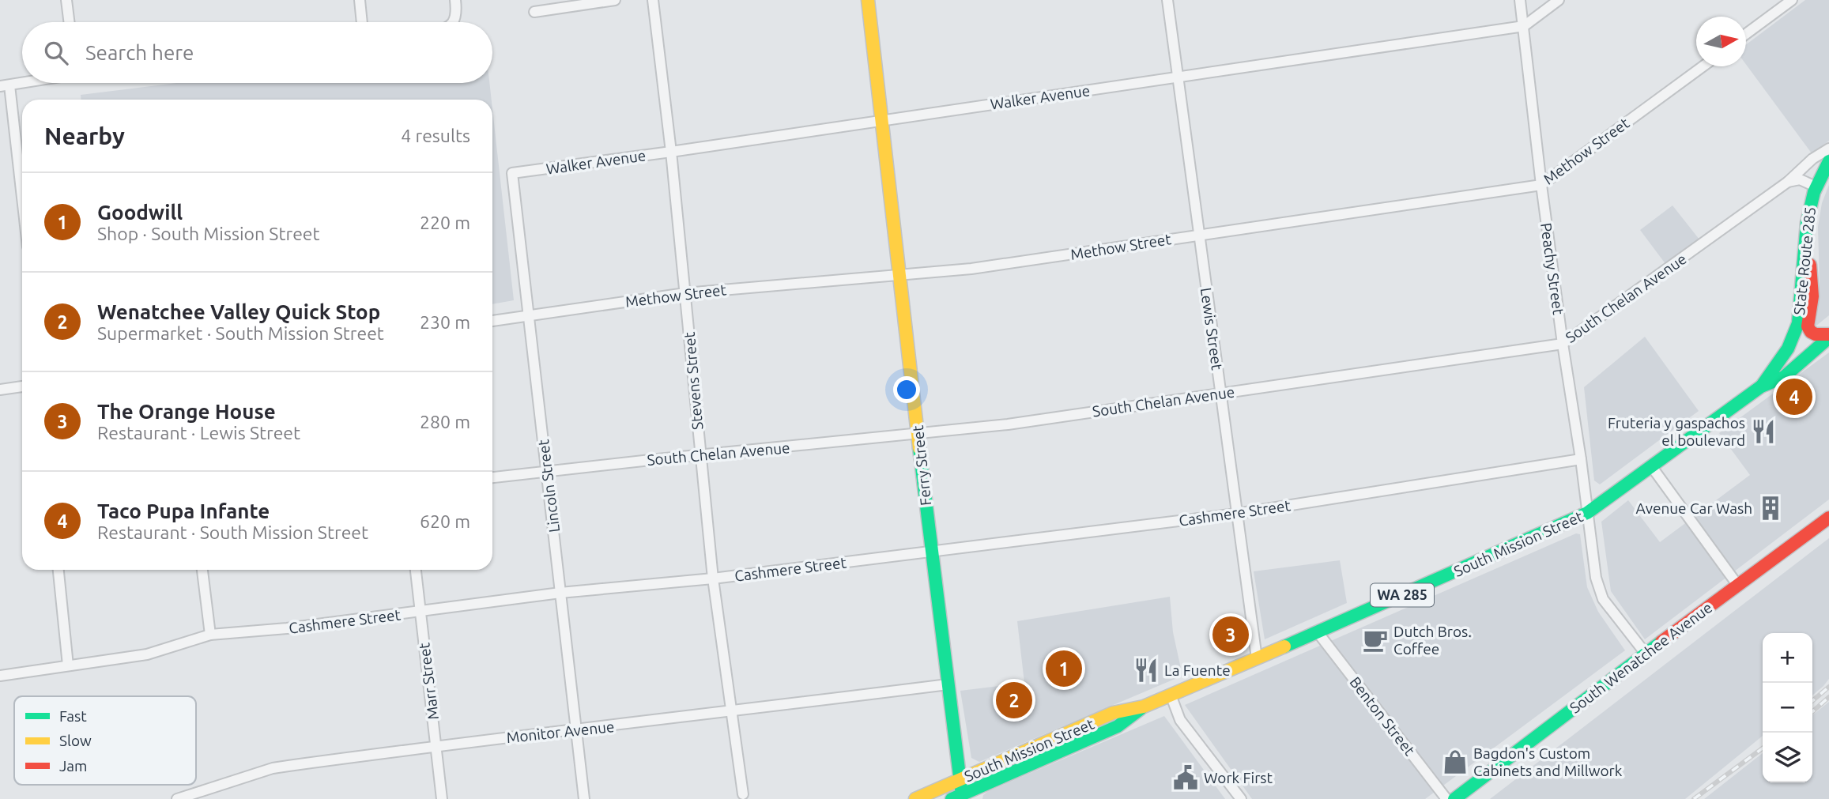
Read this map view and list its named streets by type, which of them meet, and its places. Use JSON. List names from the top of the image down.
{
  "streets": {
    "main road": [
      "State Route 285",
      "Ferry Street",
      "South Mission Street",
      "WA 285",
      "South Wenatchee Avenue"
    ],
    "street": [
      "Walker Avenue",
      "Methow Street",
      "Peachy Street",
      "South Chelan Avenue",
      "Lewis Street",
      "Stevens Street",
      "Lincoln Street",
      "Cashmere Street",
      "Marr Street",
      "Benton Street",
      "Monitor Avenue"
    ]
  },
  "crossings": [
    ["Walker Avenue", "Peachy Street"],
    ["Walker Avenue", "Lewis Street"],
    ["Walker Avenue", "Stevens Street"],
    ["Walker Avenue", "Ferry Street"],
    ["Walker Avenue", "Lincoln Street"],
    ["Methow Street", "Peachy Street"],
    ["Methow Street", "Lewis Street"],
    ["Methow Street", "Stevens Street"],
    ["Methow Street", "Ferry Street"],
    ["Methow Street", "Lincoln Street"],
    ["State Route 285", "South Mission Street"],
    ["Peachy Street", "South Chelan Avenue"],
    ["Peachy Street", "Cashmere Street"],
    ["Peachy Street", "South Mission Street"],
    ["Peachy Street", "South Wenatchee Avenue"],
    ["South Chelan Avenue", "Lewis Street"],
    ["South Chelan Avenue", "Stevens Street"],
    ["South Chelan Avenue", "Ferry Street"],
    ["South Chelan Avenue", "Lincoln Street"],
    ["Lewis Street", "Cashmere Street"],
    ["Lewis Street", "South Mission Street"],
    ["Stevens Street", "Cashmere Street"],
    ["Stevens Street", "Monitor Avenue"],
    ["Ferry Street", "Cashmere Street"],
    ["Ferry Street", "South Mission Street"],
    ["Ferry Street", "Monitor Avenue"],
    ["Lincoln Street", "Cashmere Street"],
    ["Lincoln Street", "Monitor Avenue"],
    ["Cashmere Street", "Marr Street"],
    ["South Mission Street", "Benton Street"],
    ["Marr Street", "Monitor Avenue"]
  ],
  "places": {
    "restaurant": ["Fruteria y gaspachos el boulevard", "La Fuente"],
    "building": ["Avenue Car Wash"],
    "cafe": ["Dutch Bros. Coffee"],
    "shop": ["Bagdon's Custom Cabinets and Millwork"],
    "public building": ["Work First"]
  },
  "legend": ["Fast", "Slow", "Jam"],
  "north": "right",
  "page": {
    "search": "Search here",
    "heading": ["Nearby", "4 results"],
    "list": [
      {
        "mark": "1",
        "name": "Goodwill",
        "note": "Shop · South Mission Street",
        "value": "220 m"
      },
      {
        "mark": "2",
        "name": "Wenatchee Valley Quick Stop",
        "note": "Supermarket · South Mission Street",
        "value": "230 m"
      },
      {
        "mark": "3",
        "name": "The Orange House",
        "note": "Restaurant · Lewis Street",
        "value": "280 m"
      },
      {
        "mark": "4",
        "name": "Taco Pupa Infante",
        "note": "Restaurant · South Mission Street",
        "value": "620 m"
      }
    ],
    "pins": [
      "4",
      "3",
      "1",
      "2"
    ],
    "map_buttons": ["+", "−"]
  }
}
